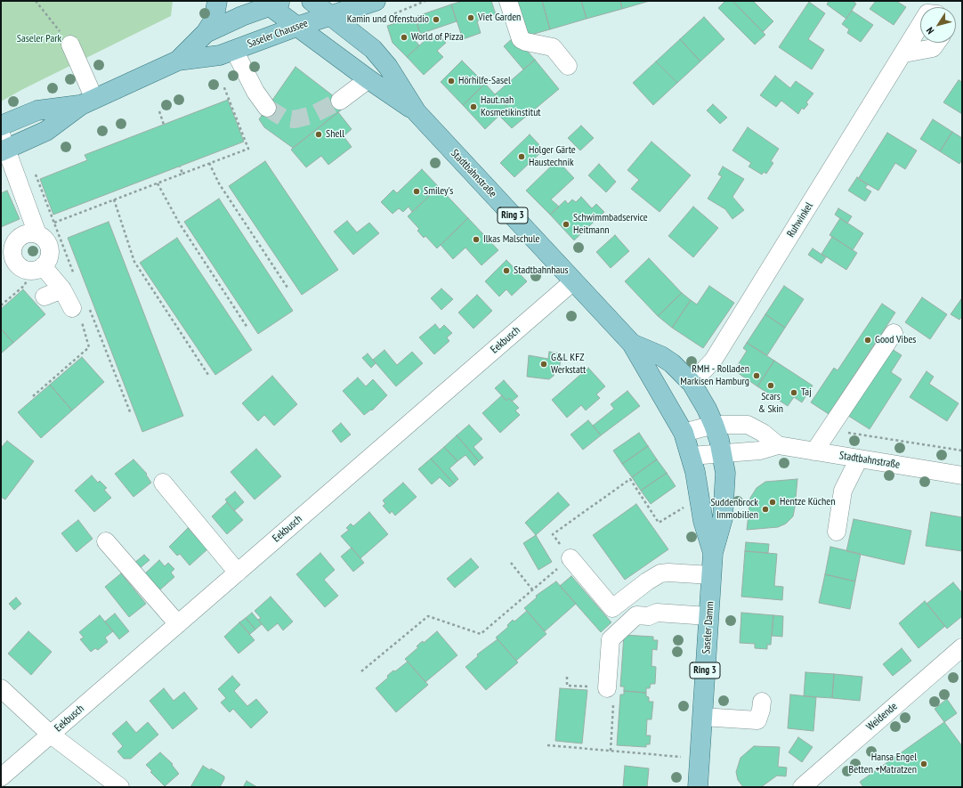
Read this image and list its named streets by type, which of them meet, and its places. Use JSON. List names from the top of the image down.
{
  "streets": {
    "main road": [
      "Saseler Chaussee",
      "Stadtbahnstraße",
      "Ring 3",
      "Saseler Damm"
    ],
    "street": ["Ruhwinkel", "Eekbusch", "Weidende"]
  },
  "crossings": [
    ["Saseler Chaussee", "Stadtbahnstraße"],
    ["Stadtbahnstraße", "Ruhwinkel"],
    ["Stadtbahnstraße", "Eekbusch"],
    ["Stadtbahnstraße", "Saseler Damm"]
  ],
  "parks": ["Saseler Park"],
  "places": [
    "Viet Garden",
    "Kamin und Ofenstudio",
    "World of Pizza",
    "Hörhilfe-Sasel",
    "Haut.nah Kosmetikinstitut",
    "Shell",
    "Holger Gärte Haustechnik",
    "Smiley's",
    "Schwimmbadservice Heitmann",
    "Ilkas Malschule",
    "Stadtbahnhaus",
    "Good Vibes",
    "G&L KFZ Werkstatt",
    "RMH - Rolladen Markisen Hamburg",
    "Scars & Skin",
    "Taj",
    "Hentze Küchen",
    "Suddenbrock Immobilien",
    "Hansa Engel Betten +Matratzen"
  ],
  "north": "bottom left"
}
